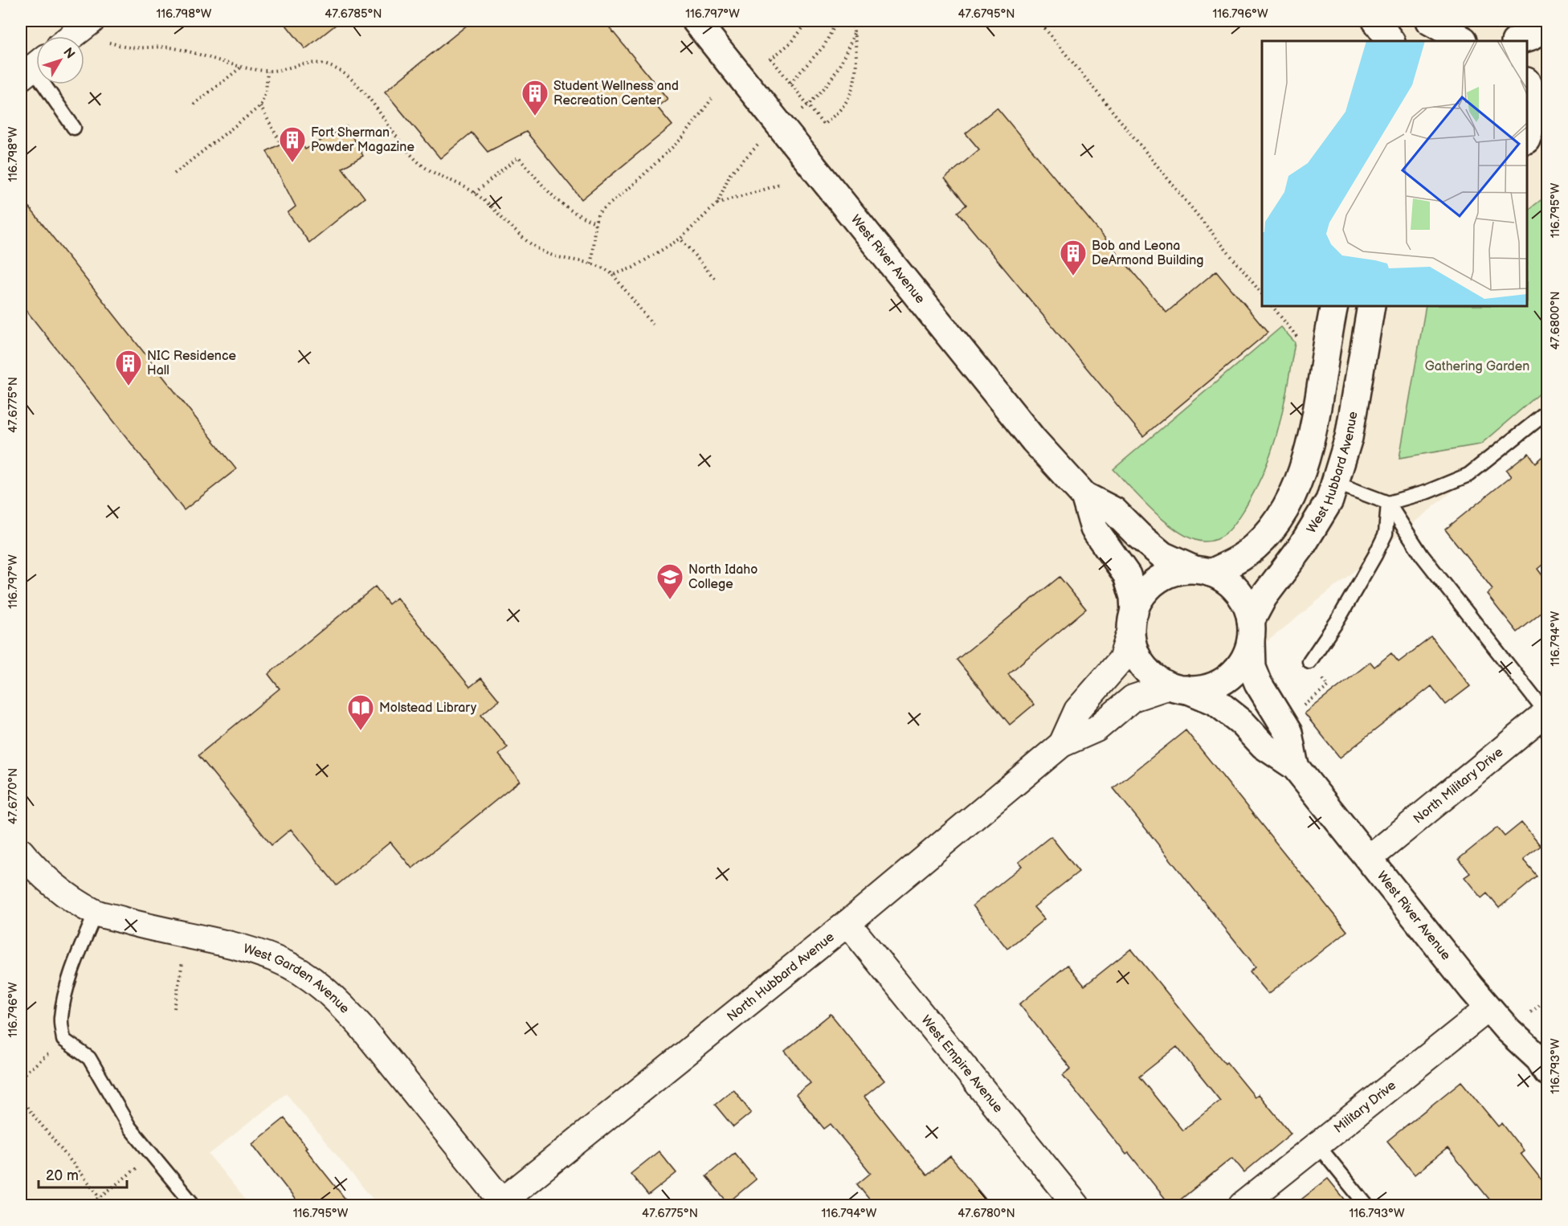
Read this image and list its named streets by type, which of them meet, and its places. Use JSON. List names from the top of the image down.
{
  "streets": {
    "street": [
      "West River Avenue",
      "West Hubbard Avenue",
      "North Military Drive",
      "North Hubbard Avenue",
      "West Garden Avenue",
      "West Empire Avenue",
      "Military Drive"
    ]
  },
  "crossings": [
    ["West River Avenue", "West Hubbard Avenue"],
    ["West River Avenue", "North Military Drive"],
    ["West River Avenue", "North Hubbard Avenue"],
    ["West River Avenue", "Military Drive"],
    ["West Hubbard Avenue", "North Hubbard Avenue"],
    ["North Hubbard Avenue", "West Garden Avenue"],
    ["North Hubbard Avenue", "West Empire Avenue"]
  ],
  "parks": ["Gathering Garden"],
  "places": {
    "building": [
      "Student Wellness and Recreation Center",
      "Fort Sherman Powder Magazine",
      "Bob and Leona DeArmond Building",
      "NIC Residence Hall"
    ],
    "school or university": ["North Idaho College"],
    "library": ["Molstead Library"]
  },
  "scale_bar": "20 m",
  "north": "top right",
  "coordinates": [
    "116.798°W",
    "47.6785°N",
    "116.797°W",
    "47.6795°N",
    "116.796°W",
    "116.795°W",
    "47.6800°N",
    "47.6775°N",
    "116.794°W",
    "47.6770°N",
    "116.793°W",
    "47.6780°N"
  ]
}
